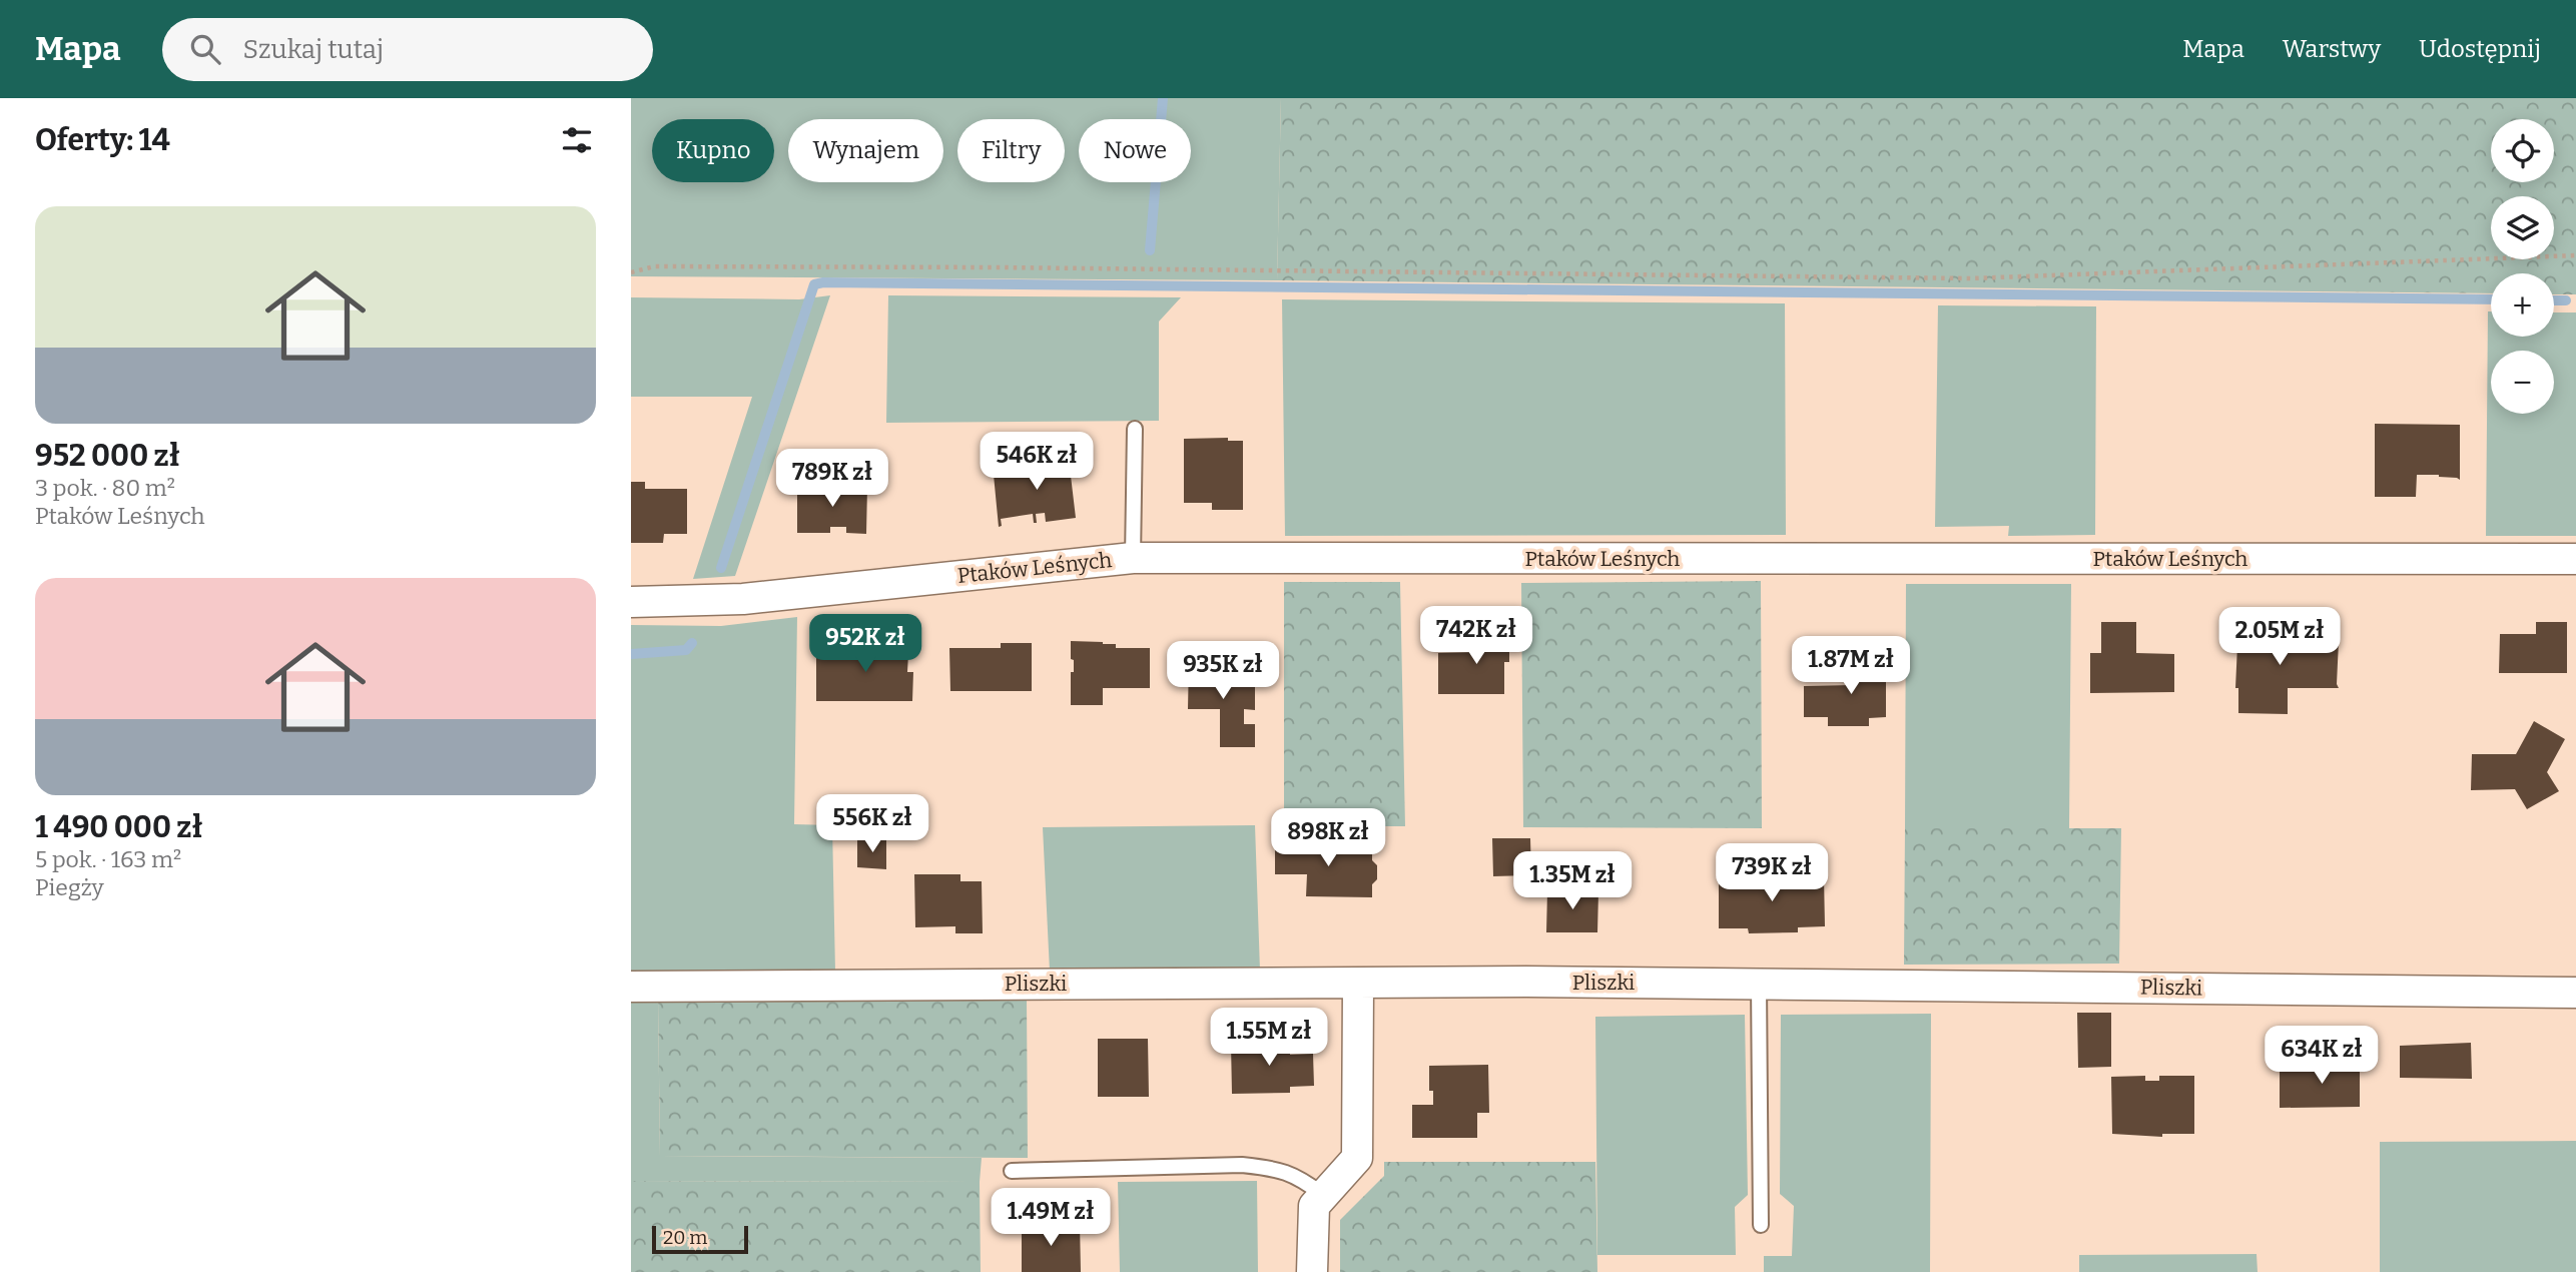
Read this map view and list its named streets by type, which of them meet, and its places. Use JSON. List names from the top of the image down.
{
  "streets": {
    "street": ["Ptaków Leśnych", "Pliszki"]
  },
  "scale_bar": "20 m",
  "page": {
    "header": "Mapa",
    "search": "Szukaj tutaj",
    "nav": ["Mapa", "Warstwy", "Udostępnij"],
    "heading": "Oferty: 14",
    "map_buttons": ["+", "−"],
    "chip": [
      "Kupno",
      "Wynajem",
      "Filtry",
      "Nowe"
    ],
    "list": [
      {
        "name": "952 000 zł",
        "note": "3 pok. · 80 m² · Ptaków Leśnych"
      },
      {
        "name": "1 490 000 zł",
        "note": "5 pok. · 163 m² · Piegży"
      }
    ],
    "price": [
      "546K zł",
      "789K zł",
      "742K zł",
      "2.05M zł",
      "952K zł",
      "1.87M zł",
      "935K zł",
      "556K zł",
      "898K zł",
      "739K zł",
      "1.35M zł",
      "1.55M zł",
      "634K zł",
      "1.49M zł"
    ],
    "scale": "20 m"
  }
}
